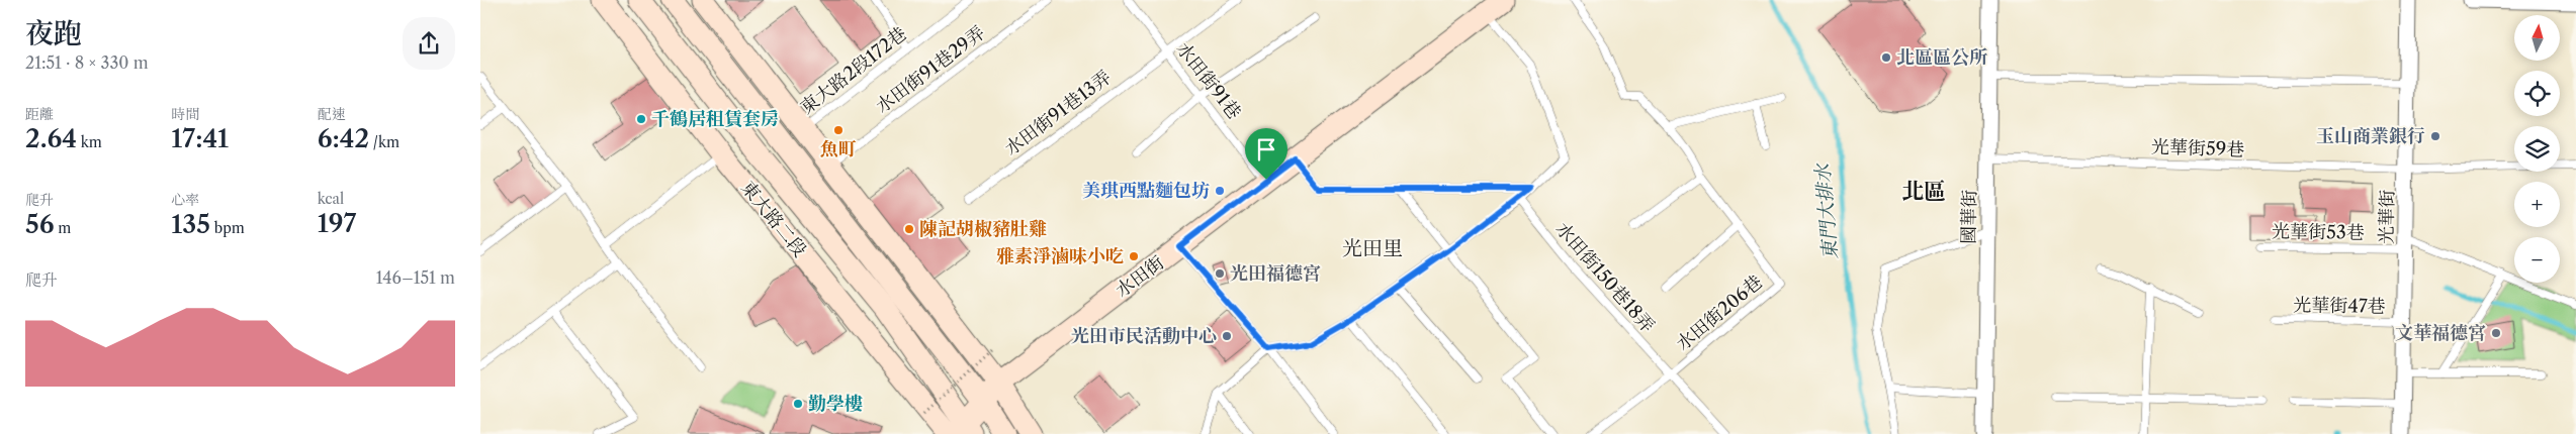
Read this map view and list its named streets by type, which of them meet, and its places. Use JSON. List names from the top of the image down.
{
  "streets": {
    "street": [
      "國華街",
      "光華街",
      "東大路二段",
      "水田街"
    ],
    "lane": [
      "水田街91巷29弄",
      "東大路2段172巷",
      "水田街91巷",
      "水田街91巷13弄",
      "光華街59巷",
      "光華街53巷",
      "水田街150巷18弄",
      "光華街47巷",
      "水田街206巷"
    ]
  },
  "crossings": [
    ["水田街91巷", "水田街91巷13弄"],
    ["水田街91巷", "水田街"],
    ["光華街59巷", "國華街"],
    ["光華街59巷", "光華街"],
    ["光華街", "光華街53巷"],
    ["光華街", "光華街47巷"],
    ["東大路二段", "水田街"],
    ["水田街150巷18弄", "水田街206巷"]
  ],
  "districts": ["北區", "光田里"],
  "water": ["東門大排水"],
  "places": [
    "北區區公所",
    "千鶴居租賃套房",
    "魚町",
    "玉山商業銀行",
    "美琪西點麵包坊",
    "陳記胡椒豬肚雞",
    "雅素淨滷味小吃",
    "光田福德宮",
    "文華福德宮",
    "光田市民活動中心",
    "勤學樓"
  ],
  "north": "top",
  "page": {
    "heading": ["夜跑", "21:51 · 8 × 330 m"],
    "map_buttons": ["+", "−"],
    "stats": [
      ["距離", "2.64 km"],
      ["時間", "17:41"],
      ["配速", "6:42 /km"],
      ["爬升", "56 m"],
      ["心率", "135 bpm"],
      ["kcal", "197"]
    ],
    "chart": ["爬升", "146–151 m"]
  }
}
